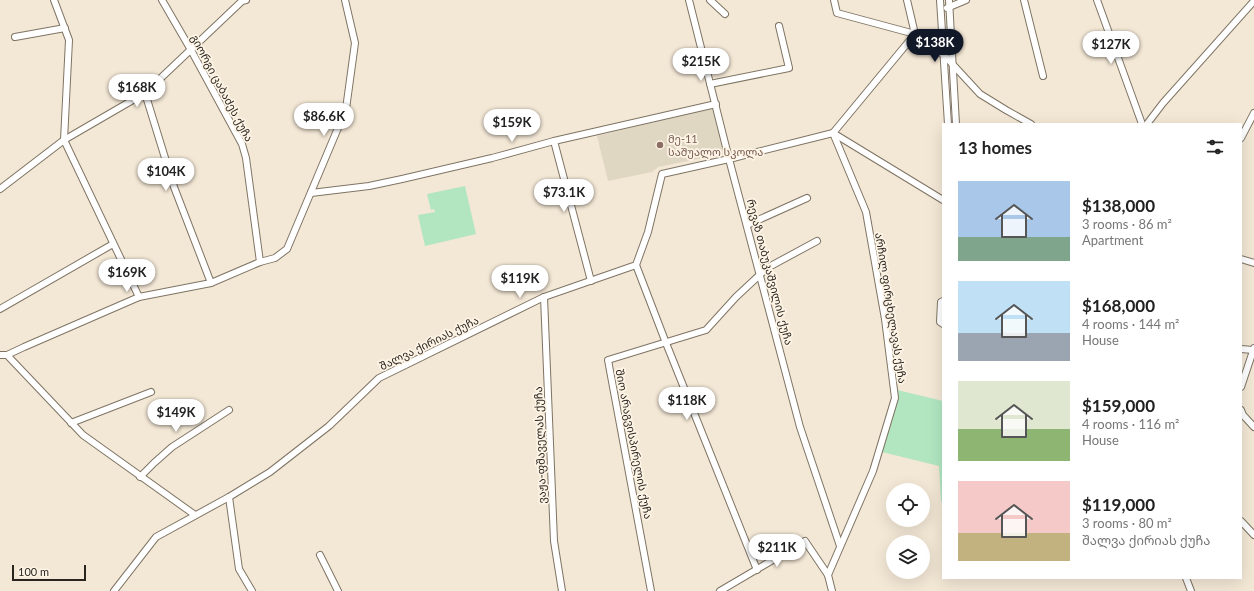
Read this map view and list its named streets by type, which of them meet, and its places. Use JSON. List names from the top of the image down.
{
  "streets": {
    "street": [
      "გიორგი ცაბაძეს ქუჩა",
      "რევაზ თაბუკაშვილის ქუჩა",
      "არჩილ ფირცხელავას ქუჩა",
      "შალვა ქირიას ქუჩა",
      "შიო არაგვისპირელის ქუჩა",
      "ვაჟა-ფშაველას ქუჩა"
    ]
  },
  "crossings": [
    ["რევაზ თაბუკაშვილის ქუჩა", "არჩილ ფირცხელავას ქუჩა"],
    ["შალვა ქირიას ქუჩა", "ვაჟა-ფშაველას ქუჩა"]
  ],
  "places": ["მე-11 საშუალო სკოლა"],
  "scale_bar": "100 m",
  "page": {
    "price": [
      "$138K",
      "$127K",
      "$215K",
      "$168K",
      "$86.6K",
      "$159K",
      "$104K",
      "$73.1K",
      "$169K",
      "$119K",
      "$118K",
      "$149K",
      "$211K"
    ],
    "heading": "13 homes",
    "list": [
      {
        "name": "$138,000",
        "note": "3 rooms · 86 m² · Apartment"
      },
      {
        "name": "$168,000",
        "note": "4 rooms · 144 m² · House"
      },
      {
        "name": "$159,000",
        "note": "4 rooms · 116 m² · House"
      },
      {
        "name": "$119,000",
        "note": "3 rooms · 80 m² · შალვა ქირიას ქუჩა"
      }
    ],
    "scale": "100 m"
  }
}
